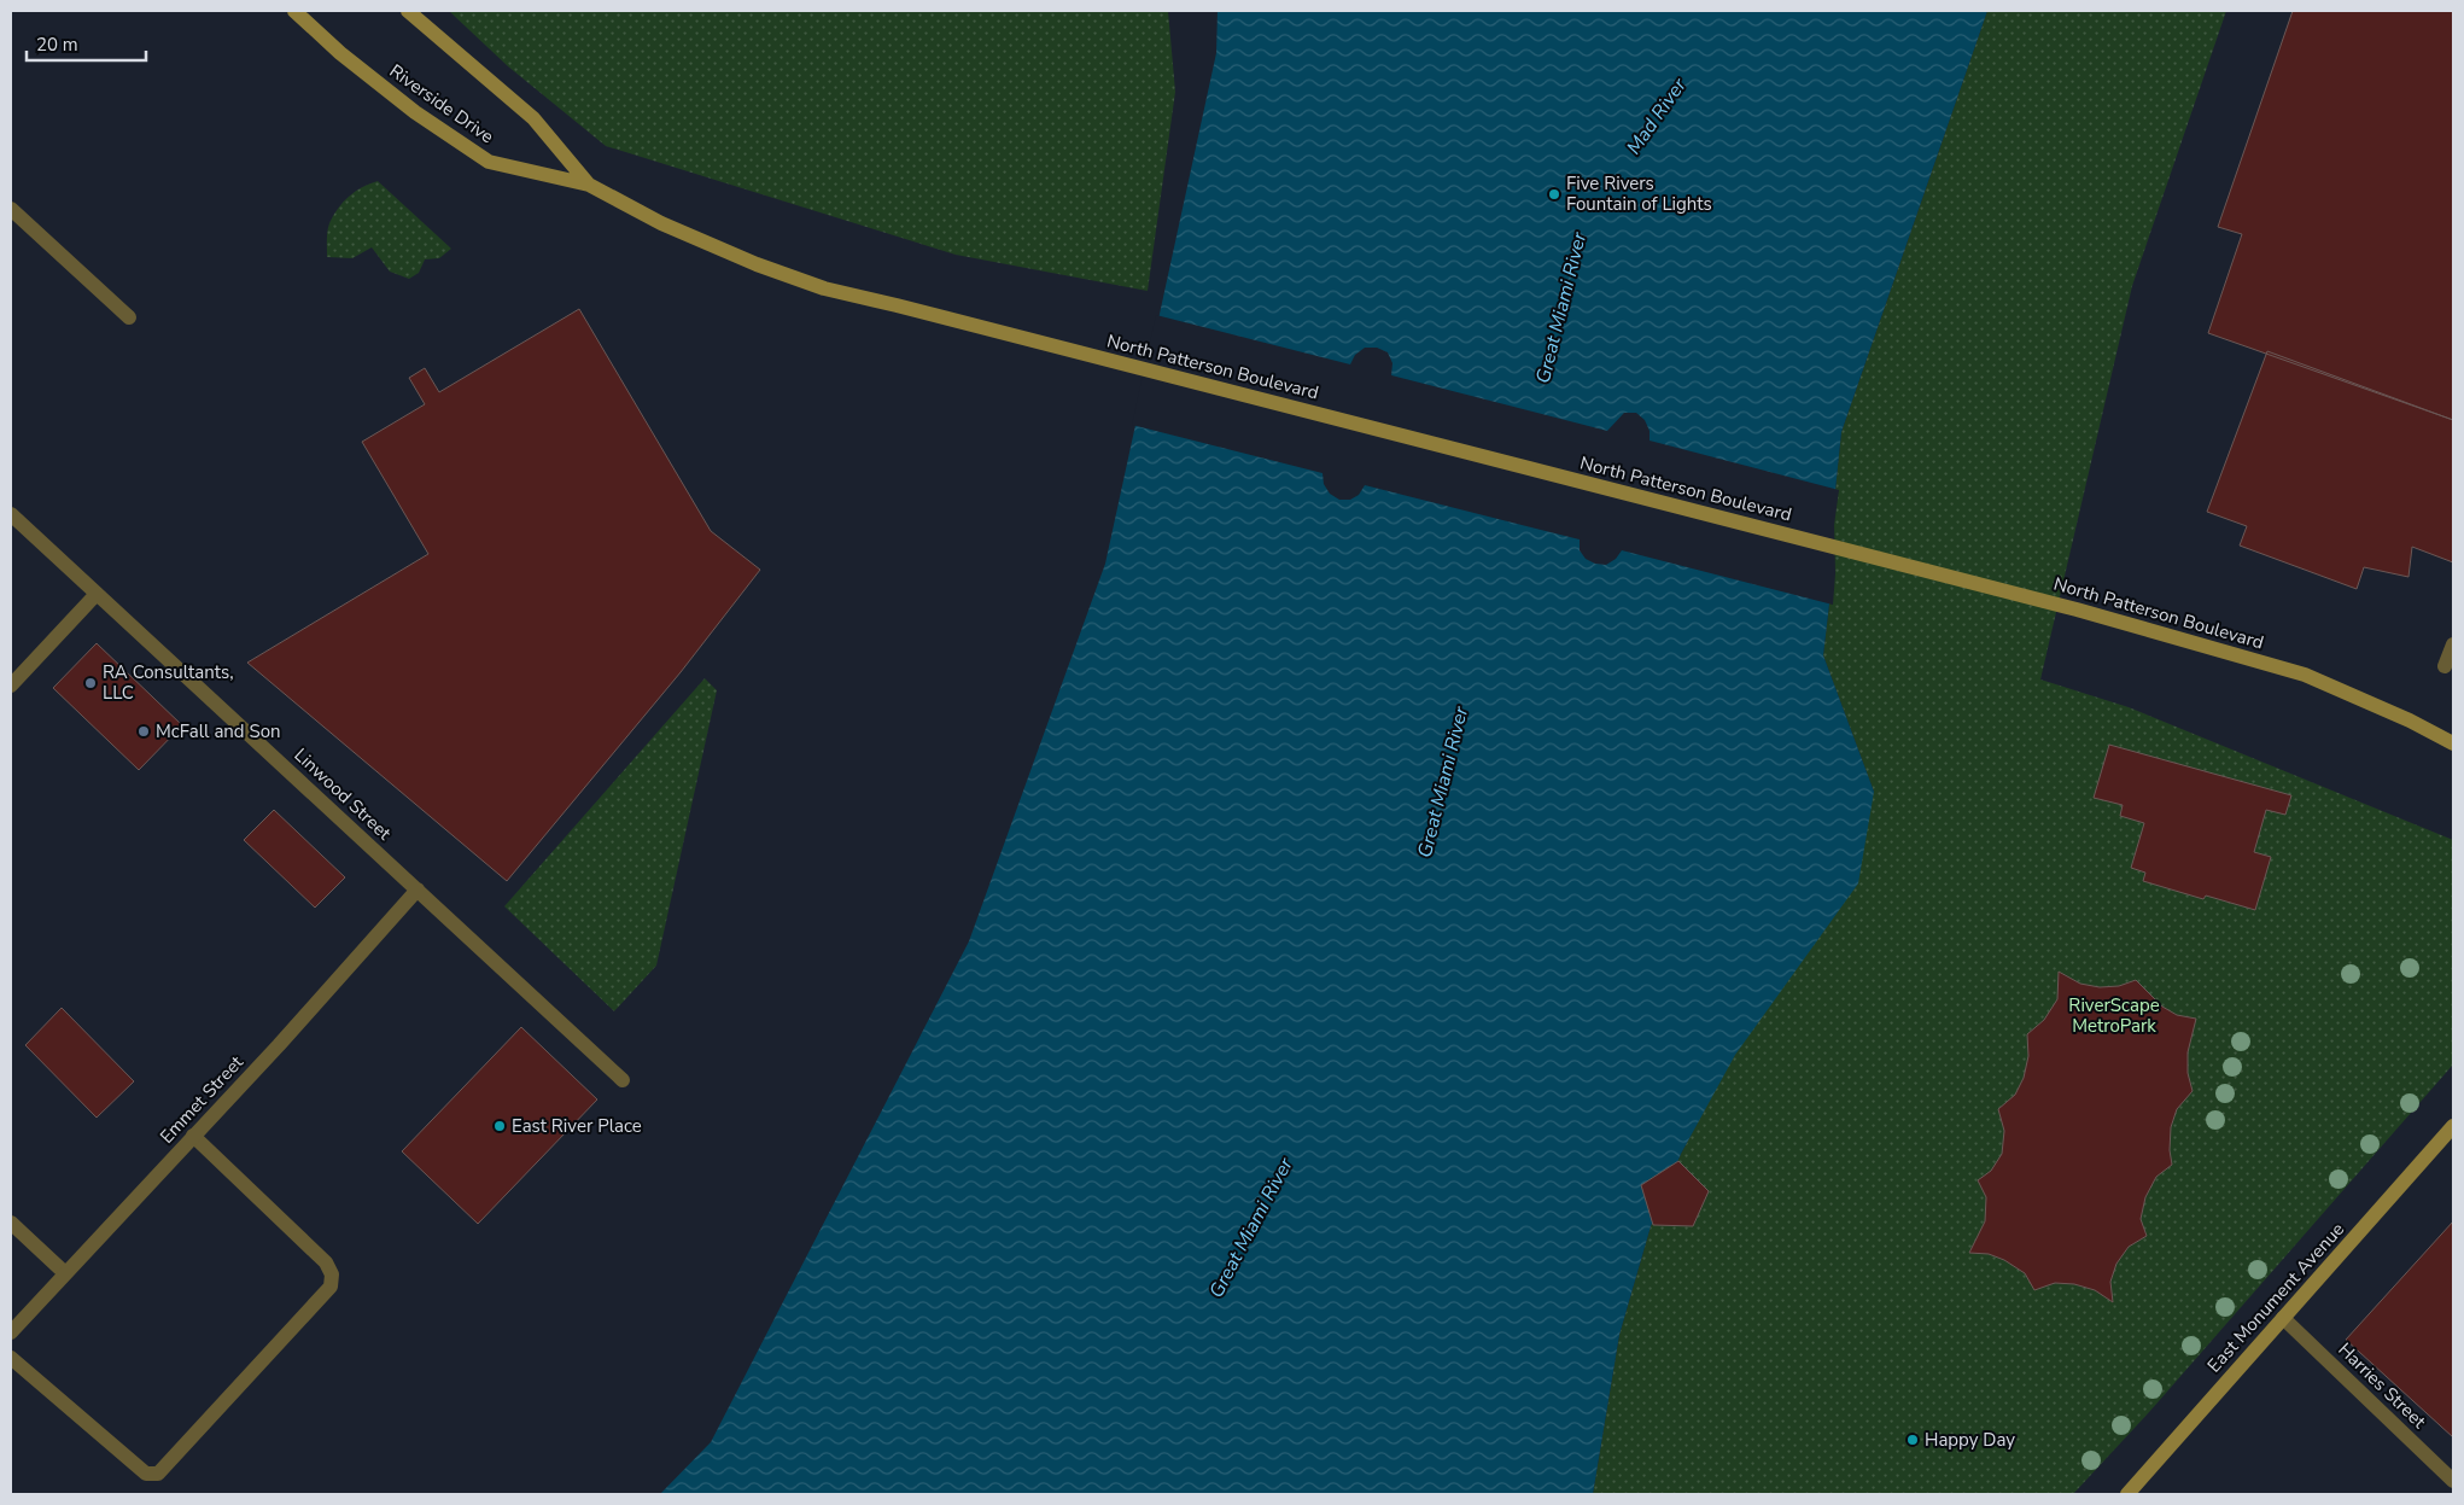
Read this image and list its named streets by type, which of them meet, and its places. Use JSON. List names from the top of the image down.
{
  "streets": {
    "main road": ["Riverside Drive", "North Patterson Boulevard", "East Monument Avenue"],
    "street": ["Linwood Street", "Emmet Street", "Harries Street"]
  },
  "crossings": [
    ["Riverside Drive", "North Patterson Boulevard"],
    ["Linwood Street", "Emmet Street"],
    ["East Monument Avenue", "Harries Street"]
  ],
  "water": ["Mad River", "Great Miami River"],
  "parks": ["RiverScape MetroPark"],
  "places": [
    "Five Rivers Fountain of Lights",
    "RA Consultants, LLC",
    "McFall and Son",
    "East River Place",
    "Happy Day"
  ],
  "scale_bar": "20 m"
}
